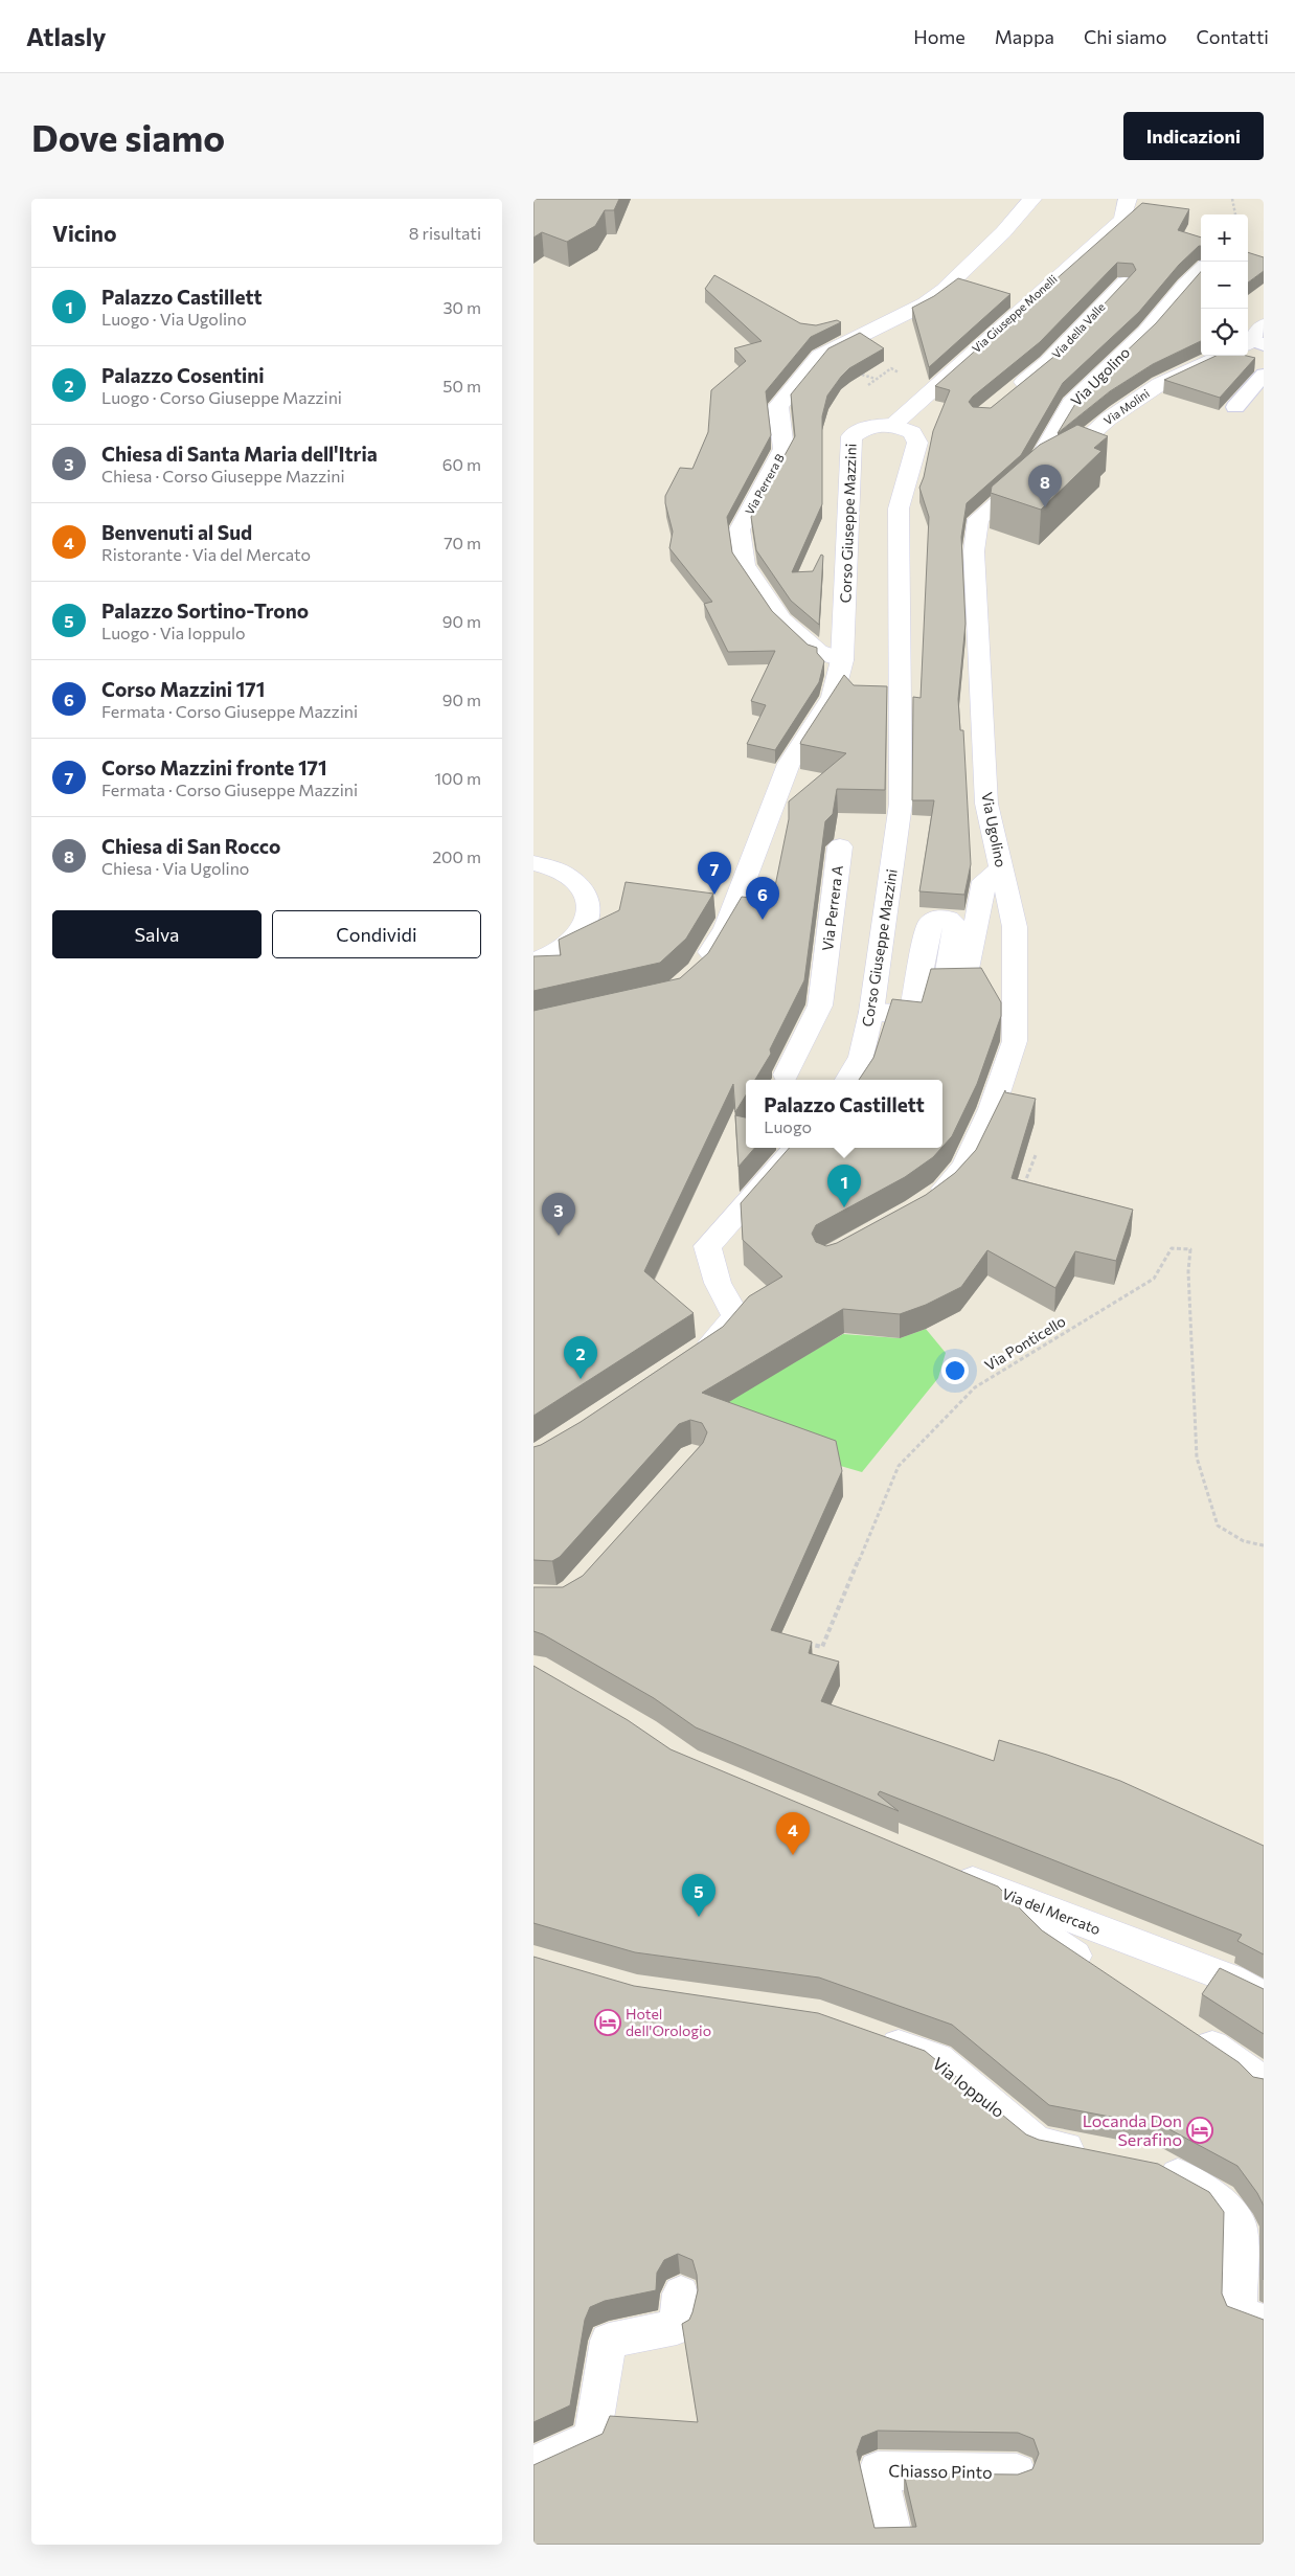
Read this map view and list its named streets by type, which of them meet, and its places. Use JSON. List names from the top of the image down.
{
  "streets": {
    "street": [
      "Via Giuseppe Monelli",
      "Via della Valle",
      "Via Ugolino",
      "Via Molini",
      "Via Perrera B",
      "Corso Giuseppe Mazzini",
      "Via Perrera A",
      "Via del Mercato",
      "Via Ioppulo",
      "Chiasso Pinto"
    ],
    "path": ["Via Ponticello"]
  },
  "crossings": [
    ["Via Giuseppe Monelli", "Corso Giuseppe Mazzini"],
    ["Via Ugolino", "Via Molini"],
    ["Via Perrera B", "Corso Giuseppe Mazzini"]
  ],
  "places": {
    "hotel": ["Hotel dell'Orologio", "Locanda Don Serafino"]
  },
  "page": {
    "header": "Atlasly",
    "nav": [
      "Home",
      "Mappa",
      "Chi siamo",
      "Contatti"
    ],
    "buttons": [
      "Indicazioni",
      ["Salva", "Condividi"]
    ],
    "title": "Dove siamo",
    "heading": ["Vicino", "8 risultati"],
    "map_buttons": ["+", "−"],
    "list": [
      {
        "mark": "1",
        "name": "Palazzo Castillett",
        "note": "Luogo · Via Ugolino",
        "value": "30 m"
      },
      {
        "mark": "2",
        "name": "Palazzo Cosentini",
        "note": "Luogo · Corso Giuseppe Mazzini",
        "value": "50 m"
      },
      {
        "mark": "3",
        "name": "Chiesa di Santa Maria dell'Itria",
        "note": "Chiesa · Corso Giuseppe Mazzini",
        "value": "60 m"
      },
      {
        "mark": "4",
        "name": "Benvenuti al Sud",
        "note": "Ristorante · Via del Mercato",
        "value": "70 m"
      },
      {
        "mark": "5",
        "name": "Palazzo Sortino-Trono",
        "note": "Luogo · Via Ioppulo",
        "value": "90 m"
      },
      {
        "mark": "6",
        "name": "Corso Mazzini 171",
        "note": "Fermata · Corso Giuseppe Mazzini",
        "value": "90 m"
      },
      {
        "mark": "7",
        "name": "Corso Mazzini fronte 171",
        "note": "Fermata · Corso Giuseppe Mazzini",
        "value": "100 m"
      },
      {
        "mark": "8",
        "name": "Chiesa di San Rocco",
        "note": "Chiesa · Via Ugolino",
        "value": "200 m"
      }
    ],
    "pins": [
      "8",
      "7",
      "6",
      "1",
      "3",
      "2",
      "4",
      "5"
    ],
    "popup": ["Palazzo Castillett", "Luogo"]
  }
}
